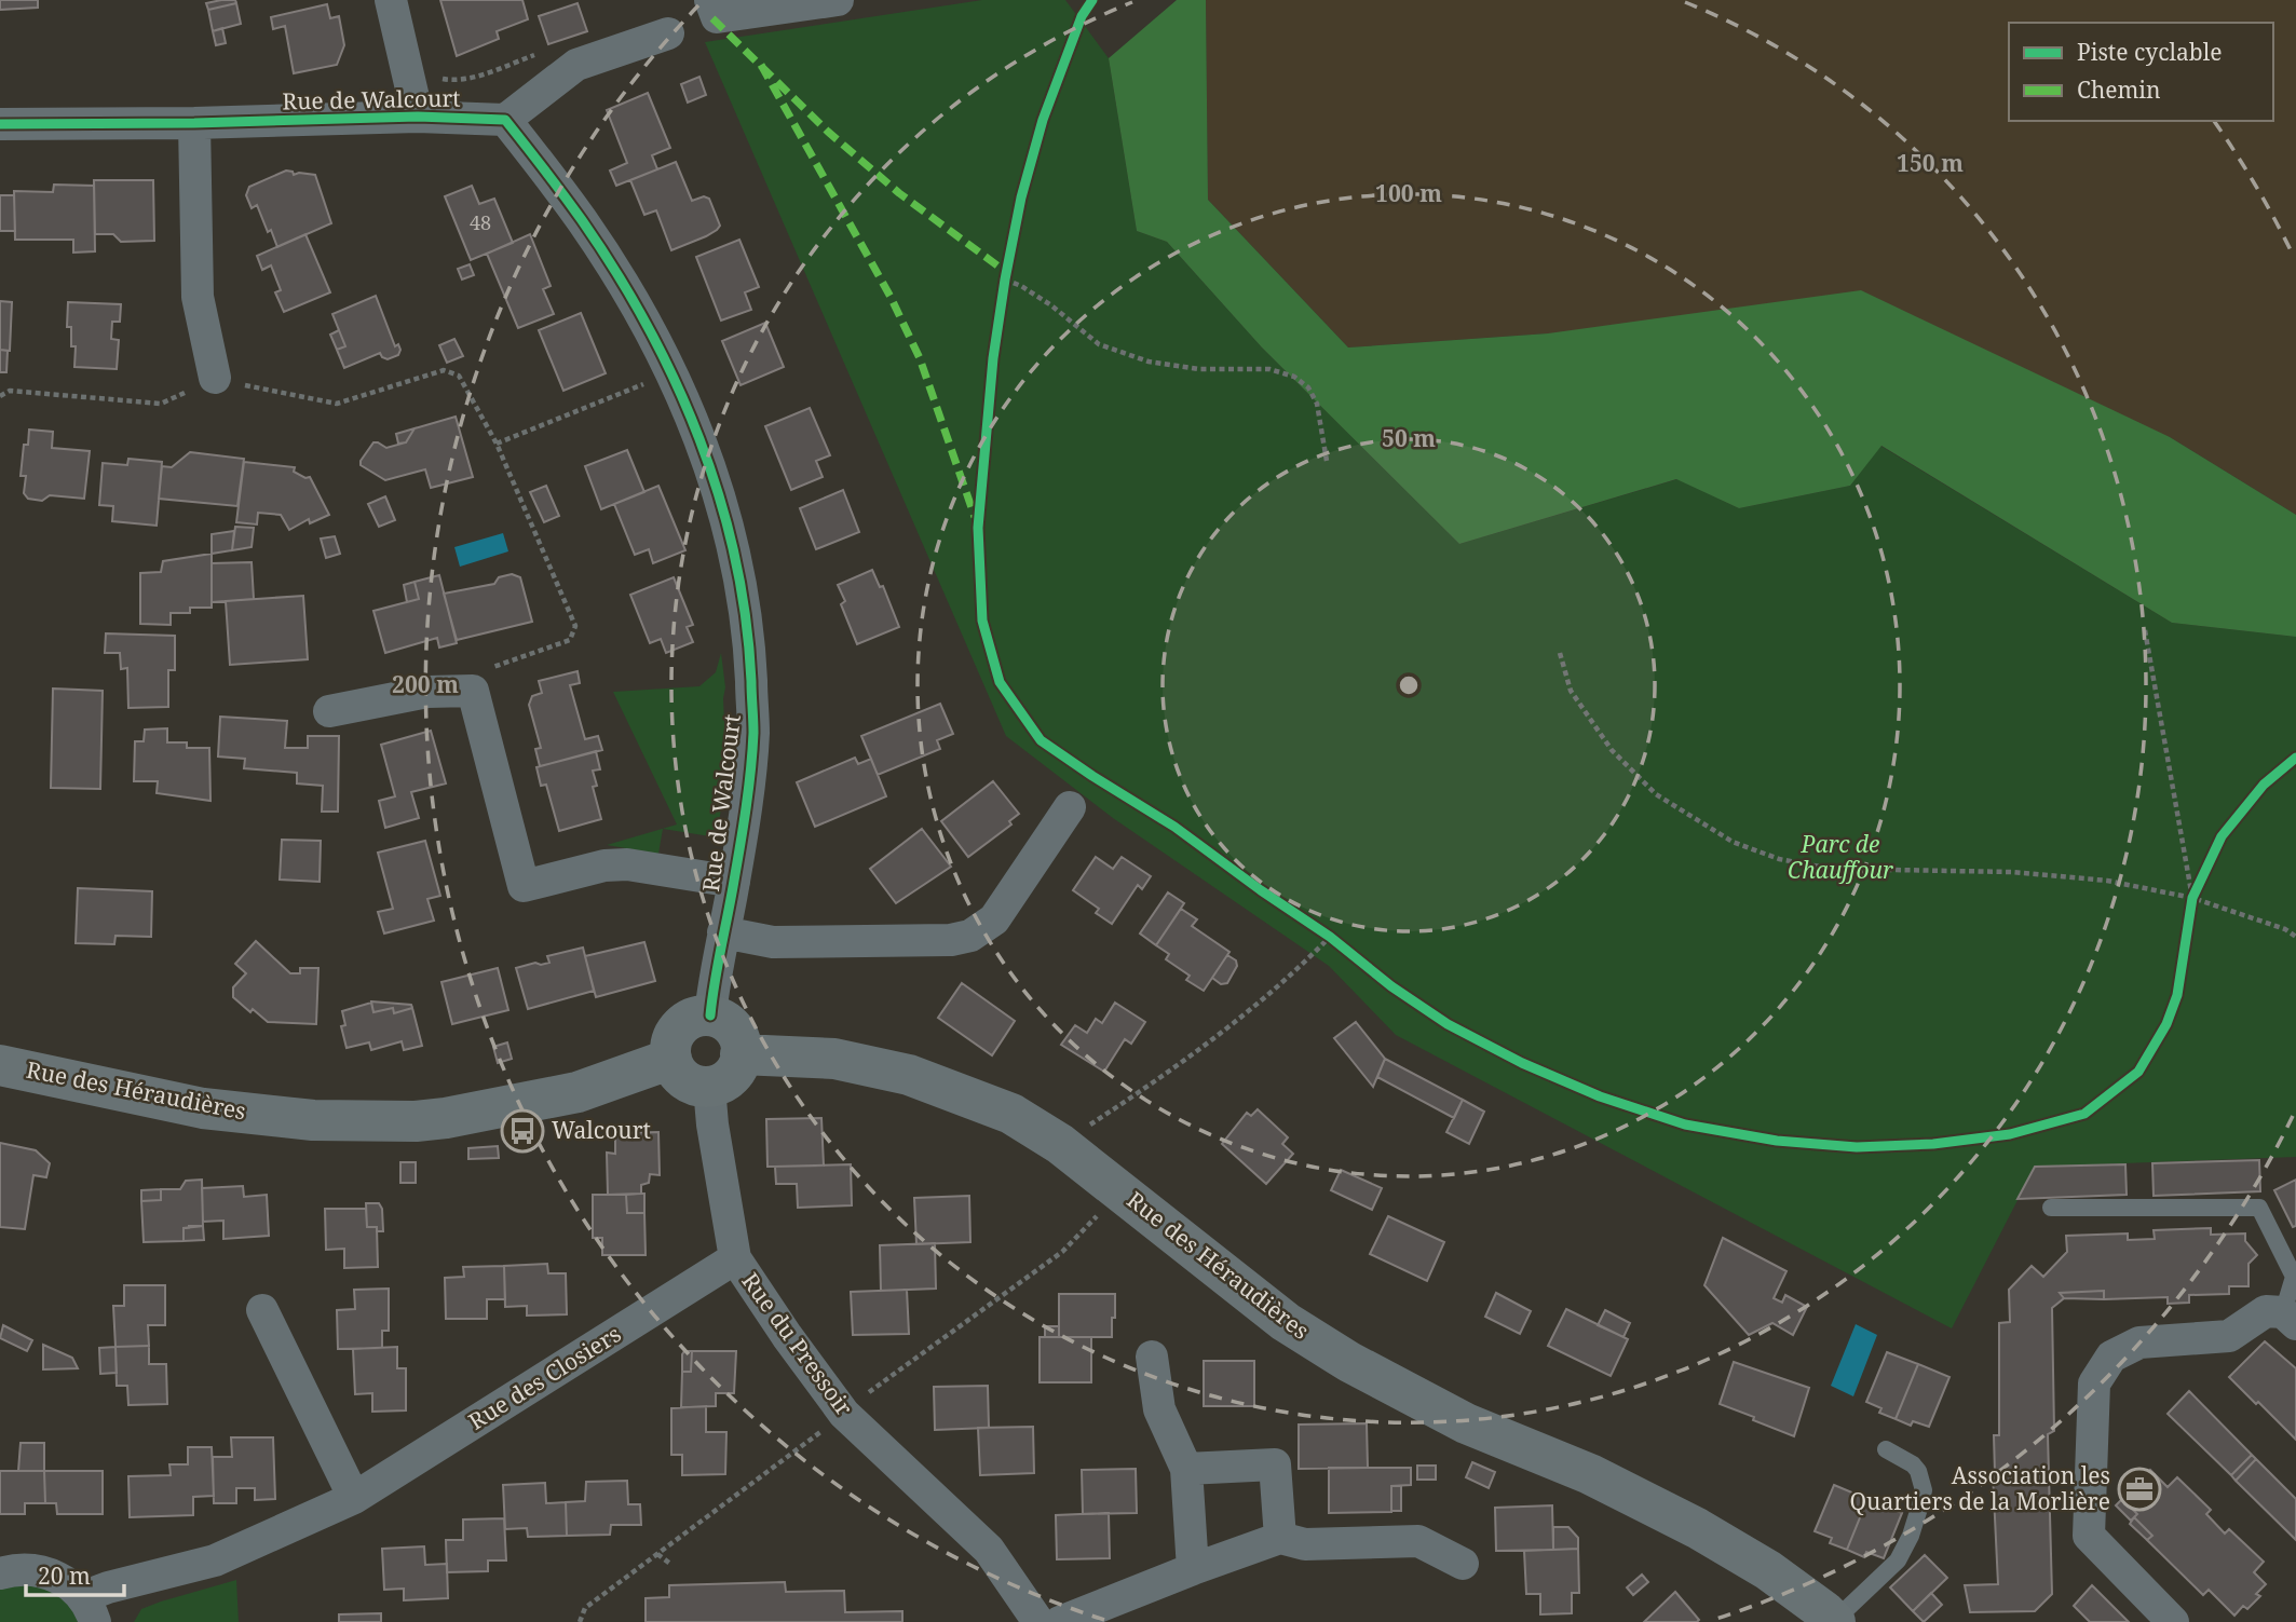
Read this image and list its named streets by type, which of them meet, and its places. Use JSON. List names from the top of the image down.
{
  "streets": {
    "street": [
      "Rue de Walcourt",
      "Rue des Héraudières",
      "Rue du Pressoir",
      "Rue des Closiers"
    ]
  },
  "crossings": [
    ["Rue de Walcourt", "Rue des Héraudières"],
    ["Rue de Walcourt", "Rue du Pressoir"],
    ["Rue des Héraudières", "Rue du Pressoir"],
    ["Rue du Pressoir", "Rue des Closiers"]
  ],
  "parks": ["Parc de Chauffour"],
  "places": {
    "bus stop": ["Walcourt"],
    "office": ["Association les Quartiers de la Morlière"]
  },
  "house_numbers": ["48"],
  "legend": ["Piste cyclable", "Chemin"],
  "scale_bar": "20 m",
  "rings": [
    "150 m",
    "100 m",
    "50 m",
    "200 m"
  ]
}
